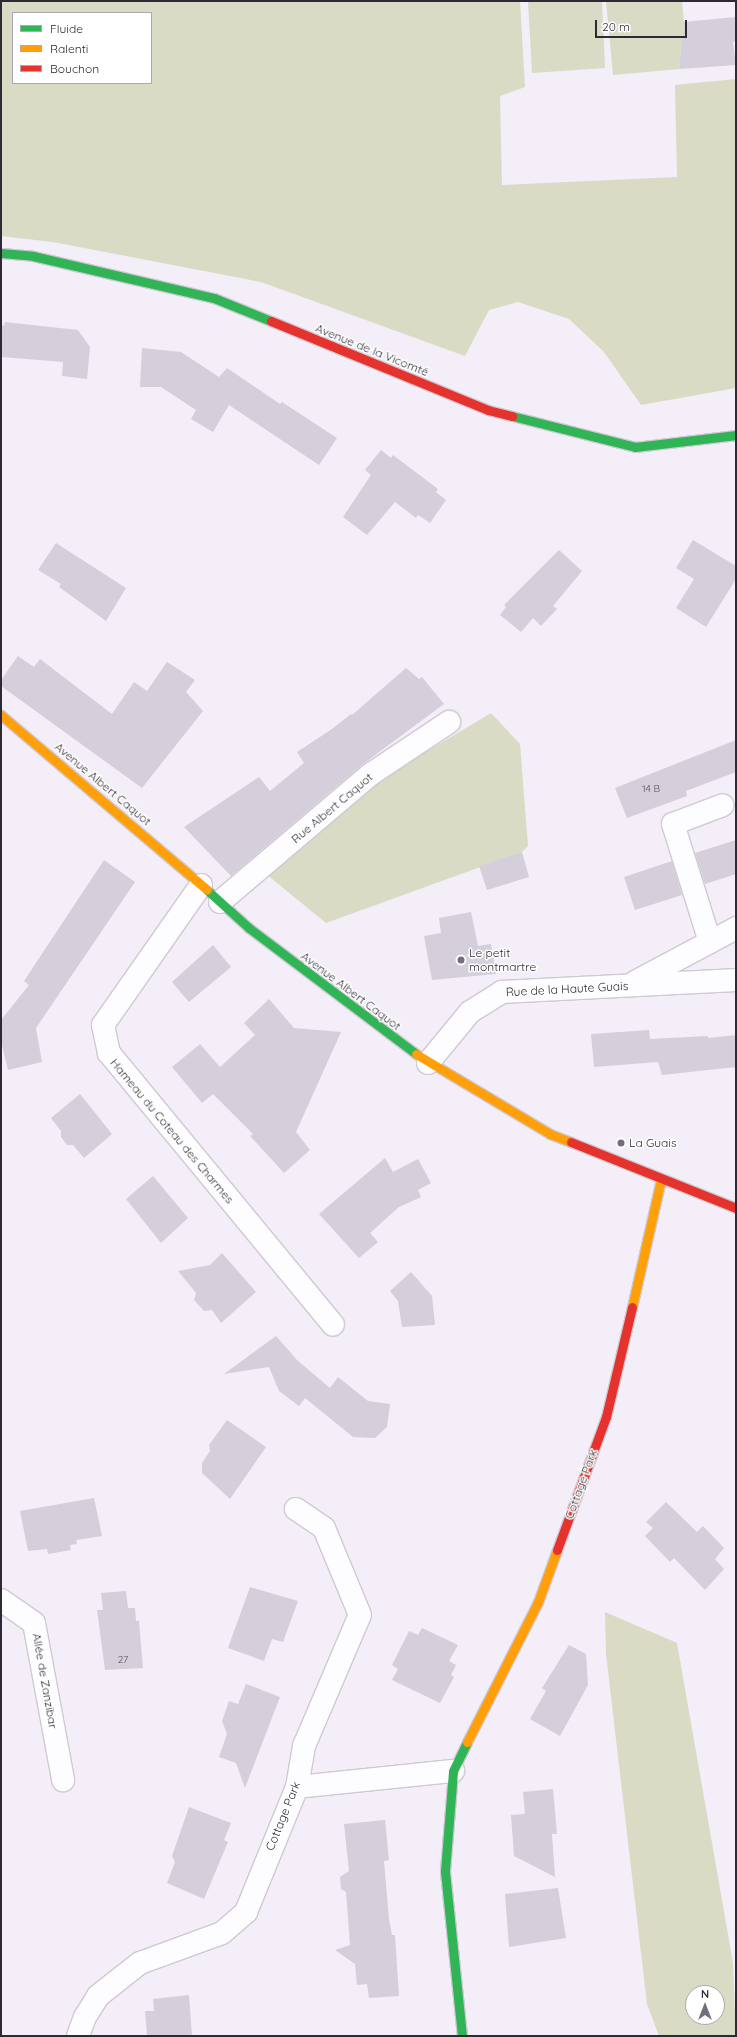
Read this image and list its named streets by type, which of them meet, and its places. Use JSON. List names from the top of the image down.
{
  "streets": {
    "street": [
      "Avenue de la Vicomté",
      "Avenue Albert Caquot",
      "Rue Albert Caquot",
      "Rue de la Haute Guais",
      "Hameau du Coteau des Charmes",
      "Cottage Park",
      "Allée de Zanzibar"
    ]
  },
  "crossings": [
    ["Avenue Albert Caquot", "Rue Albert Caquot"],
    ["Avenue Albert Caquot", "Rue de la Haute Guais"],
    ["Avenue Albert Caquot", "Hameau du Coteau des Charmes"],
    ["Avenue Albert Caquot", "Cottage Park"]
  ],
  "places": ["Le petit montmartre", "La Guais"],
  "house_numbers": ["14 B", "27"],
  "legend": ["Fluide", "Ralenti", "Bouchon"],
  "scale_bar": "20 m",
  "north": "top"
}
